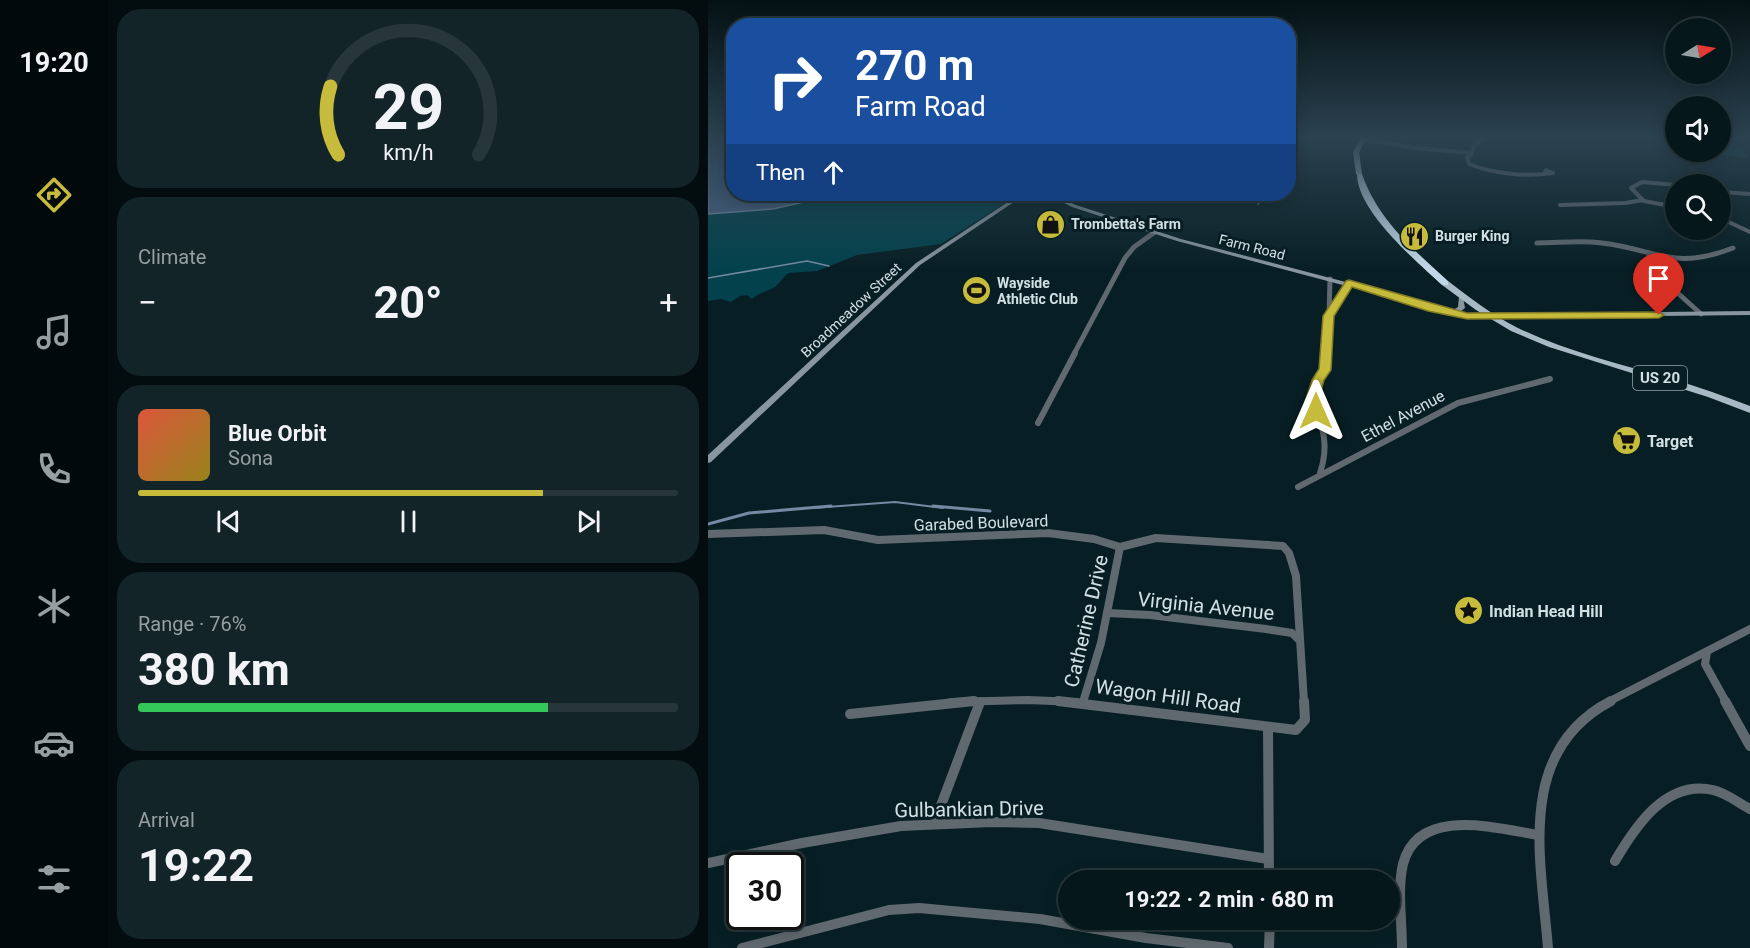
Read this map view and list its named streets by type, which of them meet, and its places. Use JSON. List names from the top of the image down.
{
  "streets": {
    "highway": ["US 20"],
    "street": [
      "Farm Road",
      "Broadmeadow Street",
      "Ethel Avenue",
      "Garabed Boulevard",
      "Virginia Avenue",
      "Catherine Drive",
      "Wagon Hill Road",
      "Gulbankian Drive"
    ]
  },
  "crossings": [
    ["Farm Road", "US 20"],
    ["Garabed Boulevard", "Catherine Drive"],
    ["Garabed Boulevard", "Wagon Hill Road"],
    ["Virginia Avenue", "Catherine Drive"],
    ["Virginia Avenue", "Wagon Hill Road"],
    ["Catherine Drive", "Wagon Hill Road"]
  ],
  "places": {
    "shop": ["Trombetta's Farm"],
    "restaurant": ["Burger King"],
    "sports": ["Wayside Athletic Club"],
    "supermarket": ["Target"],
    "place": ["Indian Head Hill"]
  },
  "north": "right",
  "page": {
    "tabs": "19:20",
    "turn": ["270 m", "Farm Road"],
    "then": "Then",
    "tile": [
      "Climate",
      ["Range · 76%", "380 km"],
      ["Arrival", "19:22"]
    ],
    "heat": ["−", "20°", "+"],
    "song": ["Blue Orbit", "Sona"],
    "limit": "30",
    "trip": "19:22 · 2 min · 680 m",
    "gauge": ["29", "km/h"]
  }
}
